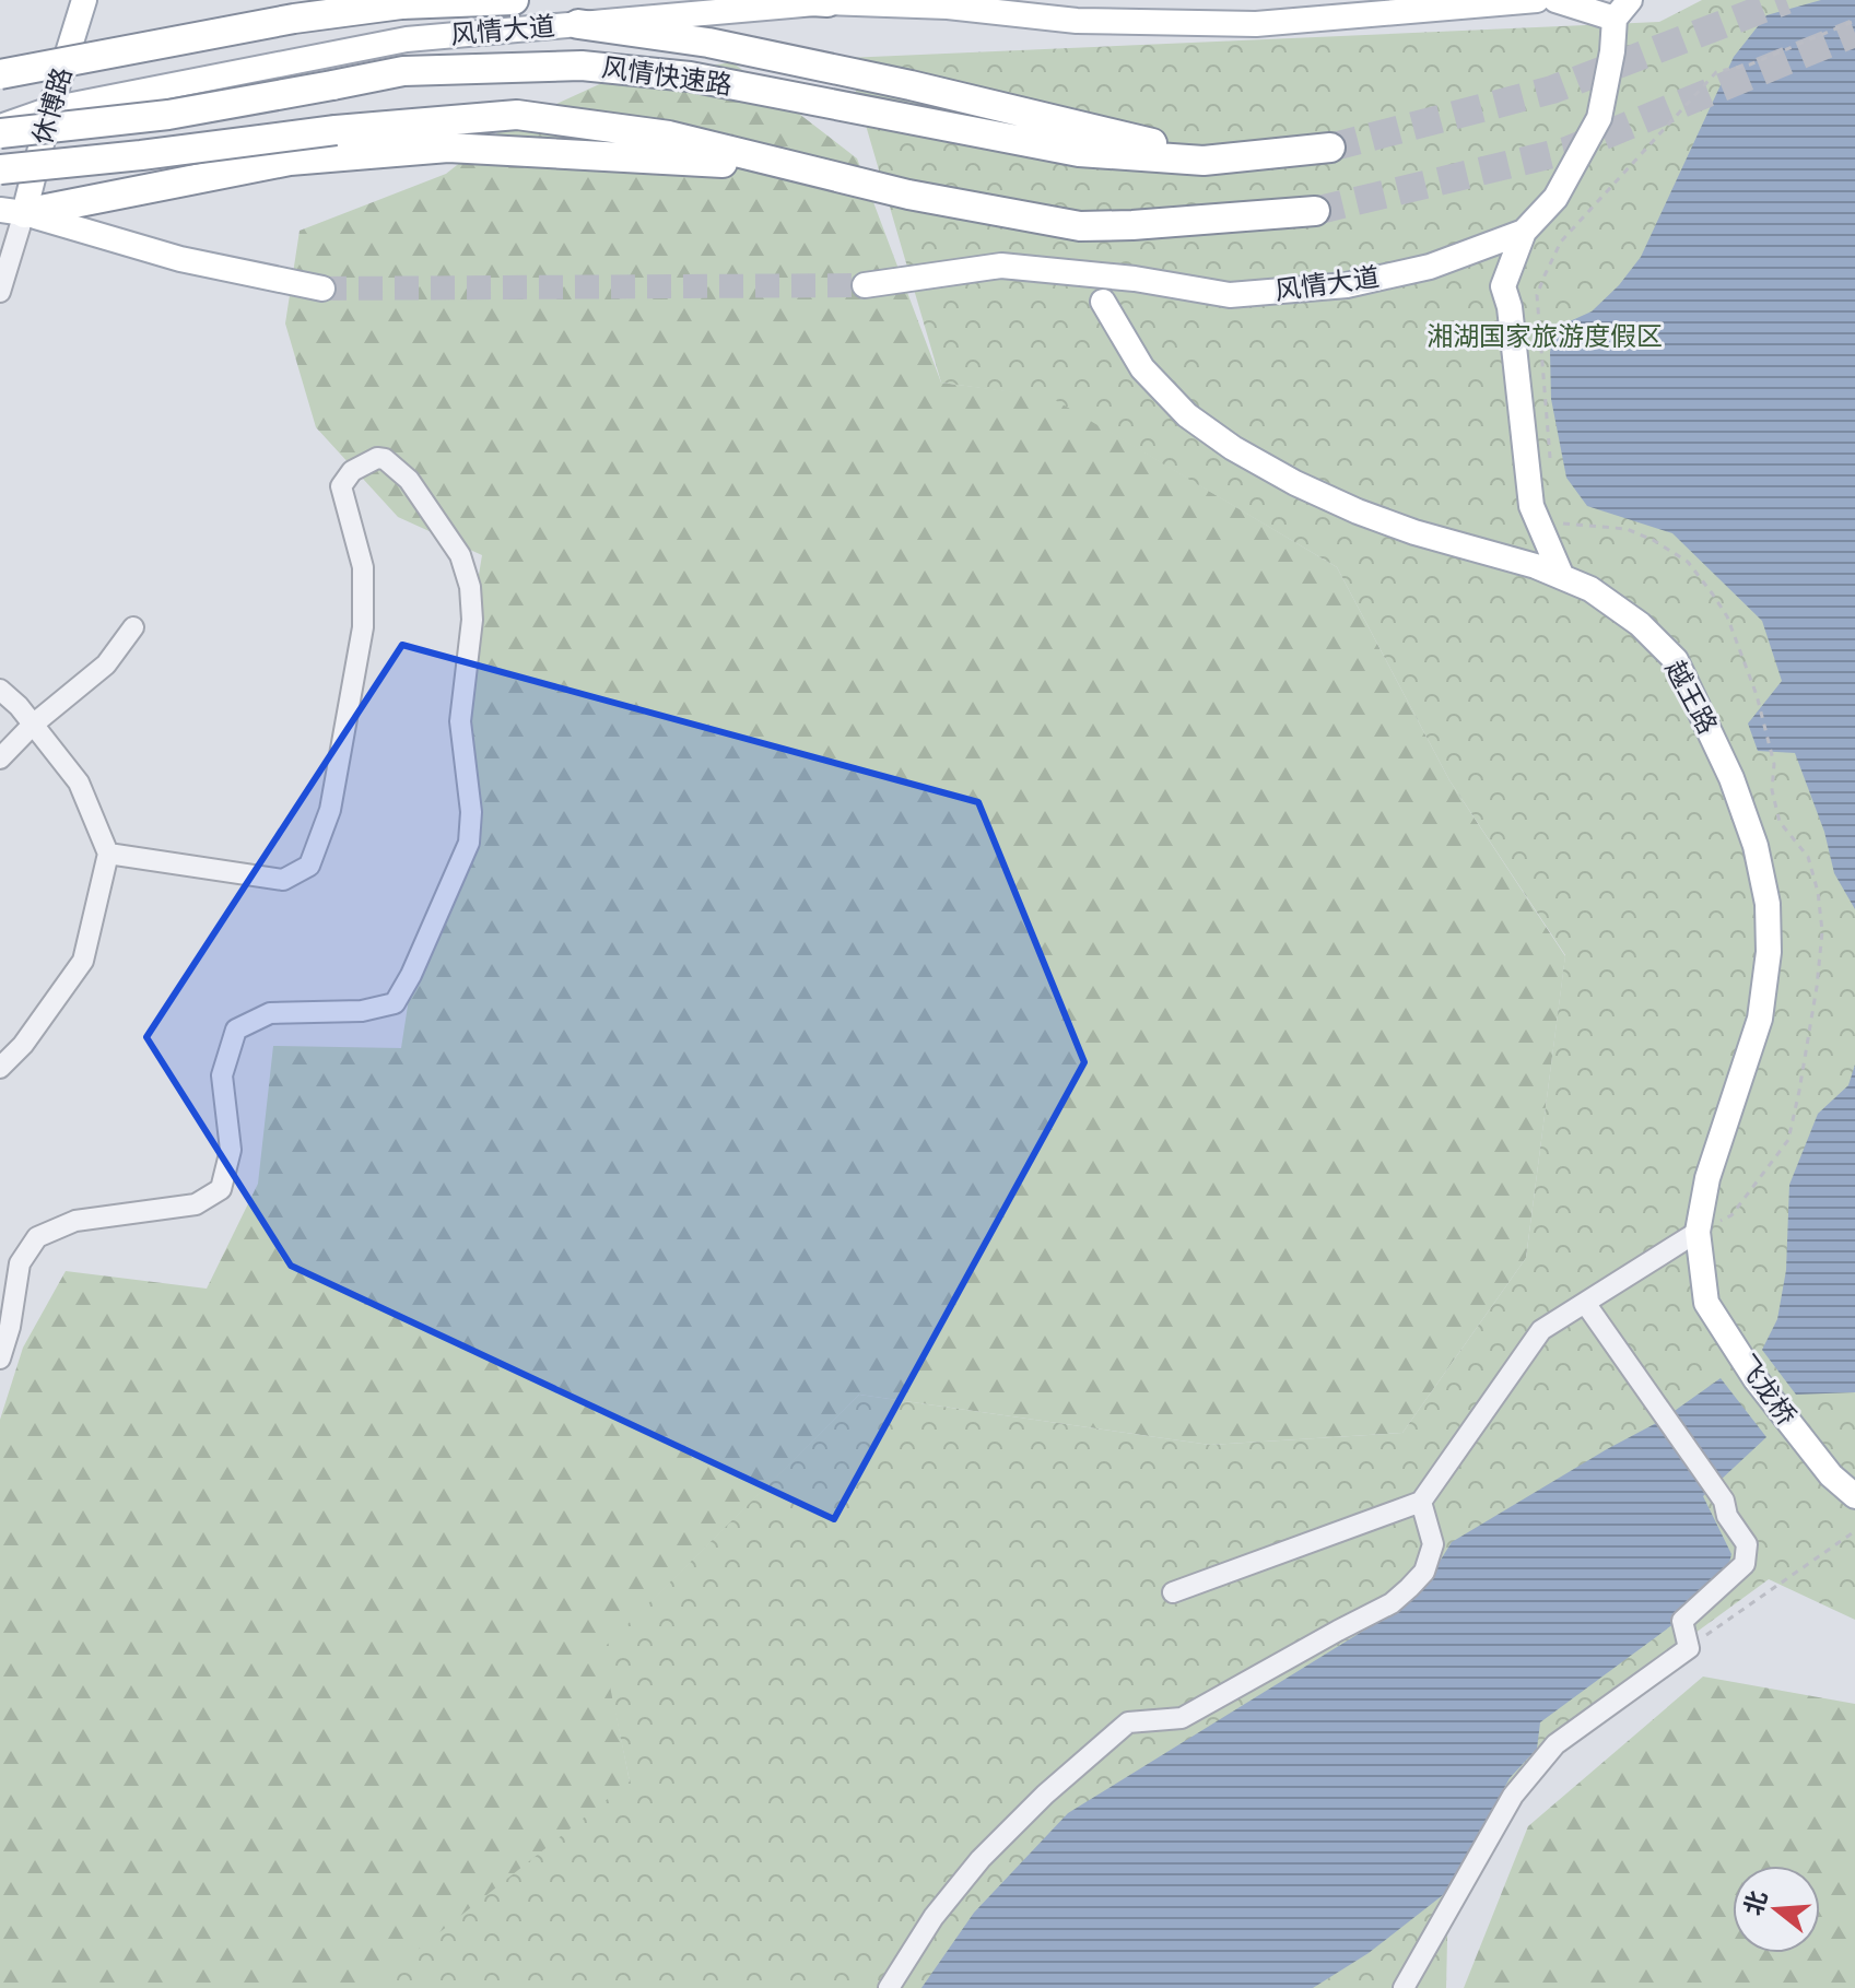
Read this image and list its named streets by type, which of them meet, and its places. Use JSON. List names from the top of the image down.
{
  "streets": {
    "highway": ["风情快速路"],
    "main road": [
      "风情大道",
      "休博路",
      "越王路",
      "飞龙桥"
    ]
  },
  "crossings": [
    ["风情大道", "风情快速路"],
    ["风情大道", "休博路"],
    ["越王路", "飞龙桥"]
  ],
  "parks": ["湘湖国家旅游度假区"],
  "north": "left"
}
